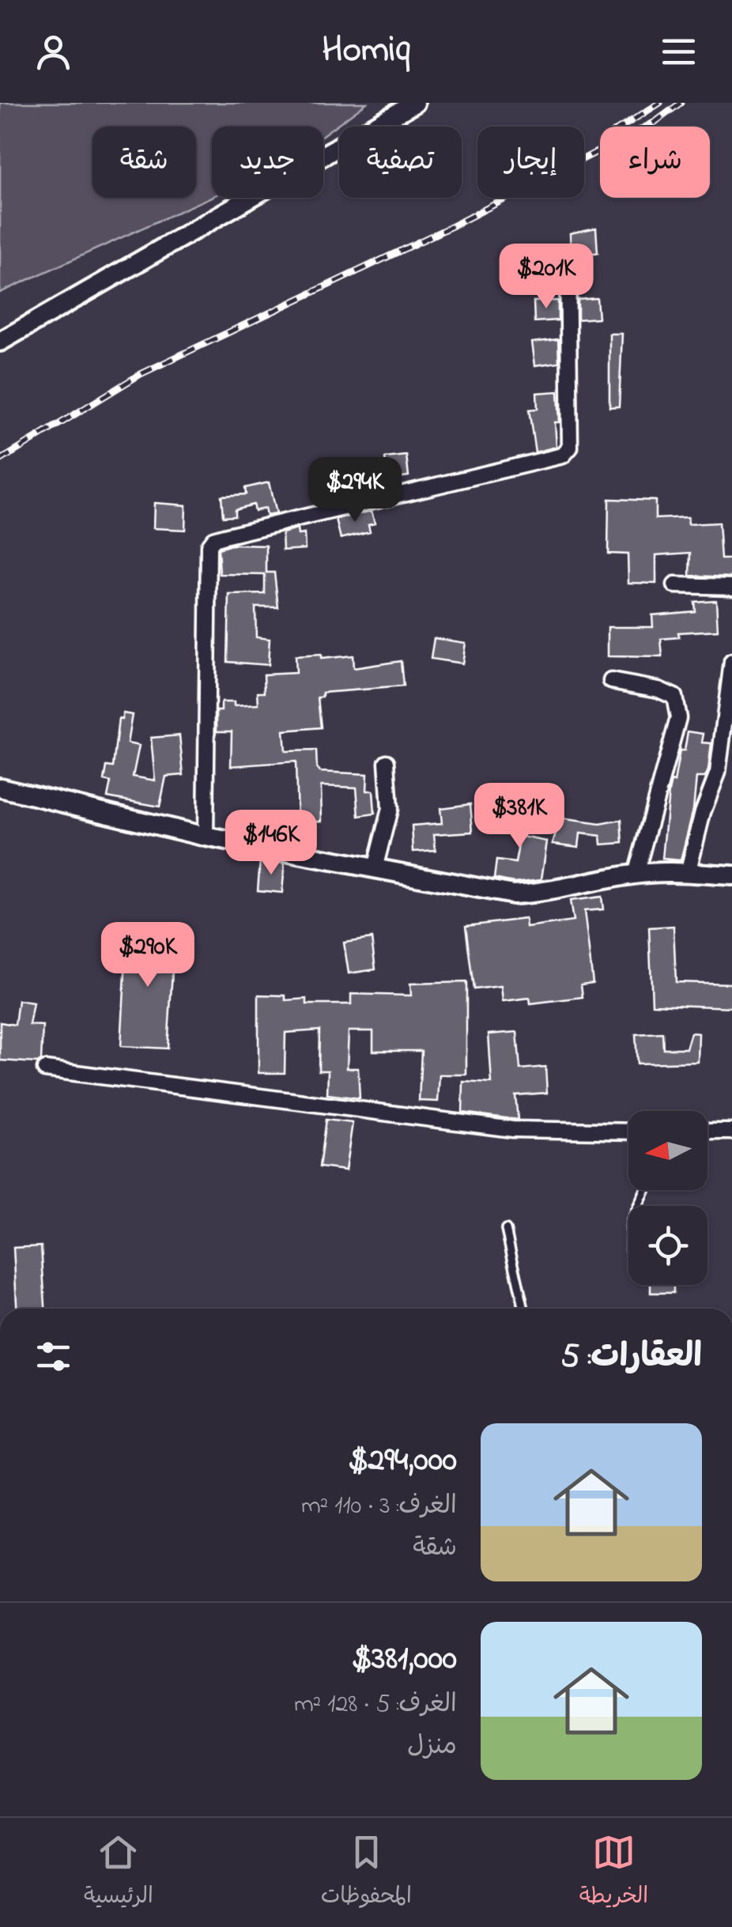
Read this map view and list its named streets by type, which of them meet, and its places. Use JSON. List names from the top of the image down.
{
  "north": "left",
  "page": {
    "header": "Homiq",
    "chip": [
      "شراء",
      "إيجار",
      "تصفية",
      "جديد",
      "شقة"
    ],
    "price": [
      "$201K",
      "$294K",
      "$381K",
      "$146K",
      "$290K"
    ],
    "heading": "العقارات: 5",
    "list": [
      {
        "name": "$294,000",
        "note": "الغرف: 3 · 110 m² · شقة"
      },
      {
        "name": "$381,000",
        "note": "الغرف: 5 · 128 m² · منزل"
      }
    ],
    "tabs": ["الخريطة", "المحفوظات", "الرئيسية"]
  }
}
